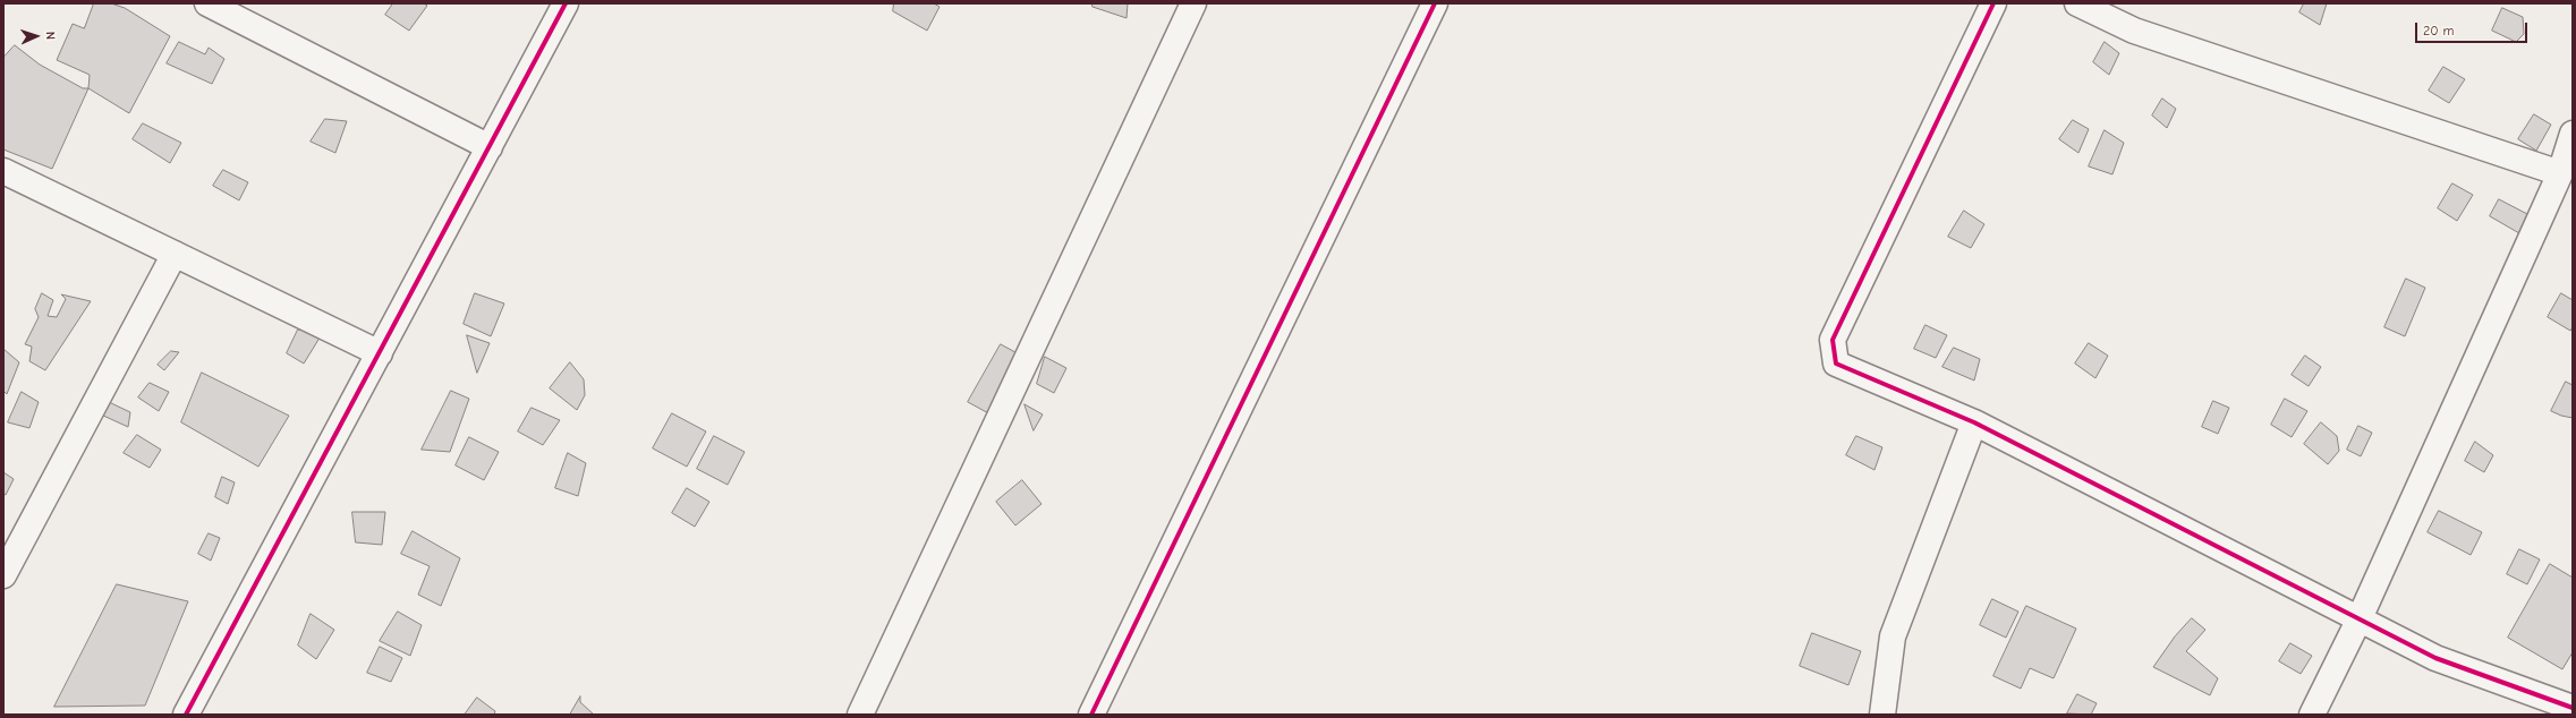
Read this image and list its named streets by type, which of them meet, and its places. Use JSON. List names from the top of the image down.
{
  "scale_bar": "20 m",
  "north": "right"
}
